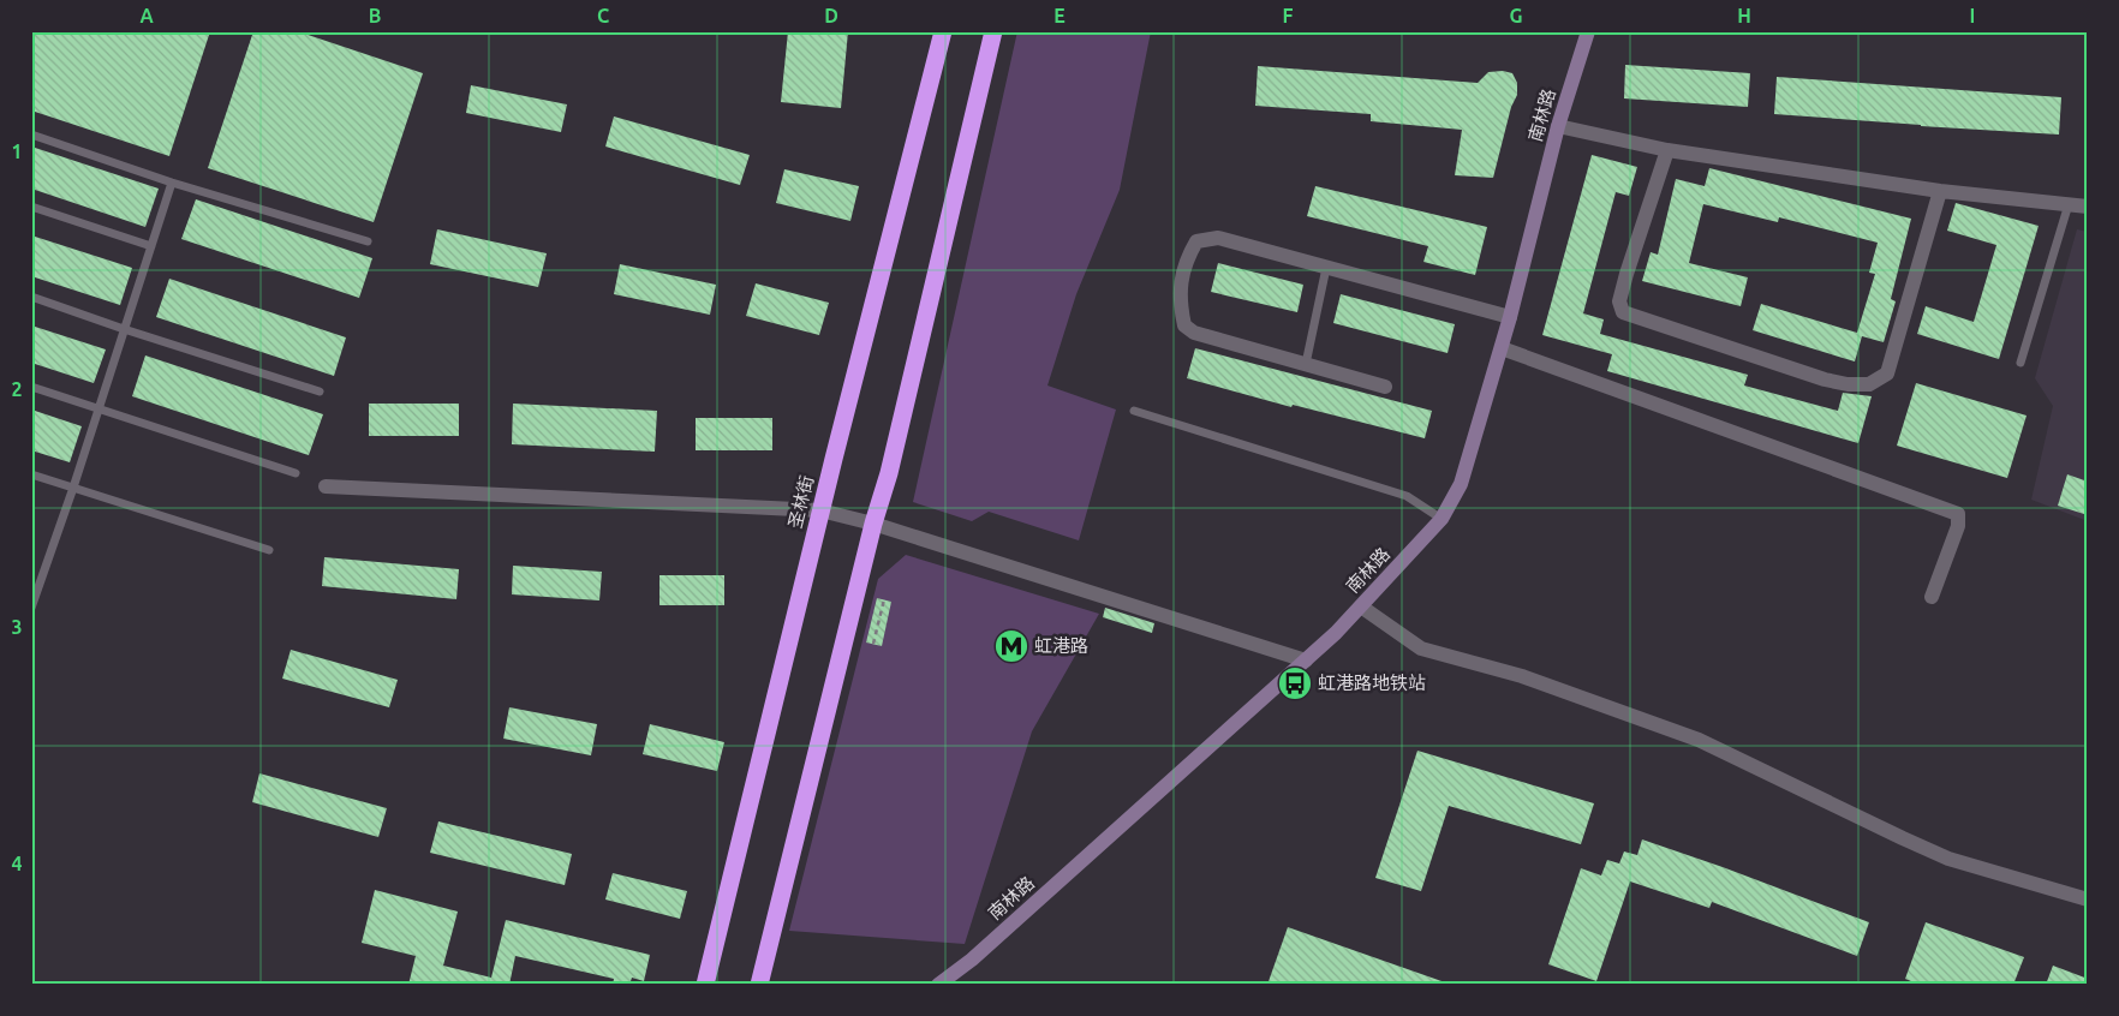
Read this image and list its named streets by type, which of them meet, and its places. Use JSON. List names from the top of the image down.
{
  "streets": {
    "highway": ["圣林街"],
    "street": ["南林路"]
  },
  "places": {
    "metro station": ["虹港路"],
    "bus stop": ["虹港路地铁站"]
  },
  "grid": {
    "columns": [
      "A",
      "B",
      "C",
      "D",
      "E",
      "F",
      "G",
      "H",
      "I"
    ],
    "rows": [
      "1",
      "2",
      "3",
      "4"
    ]
  }
}
